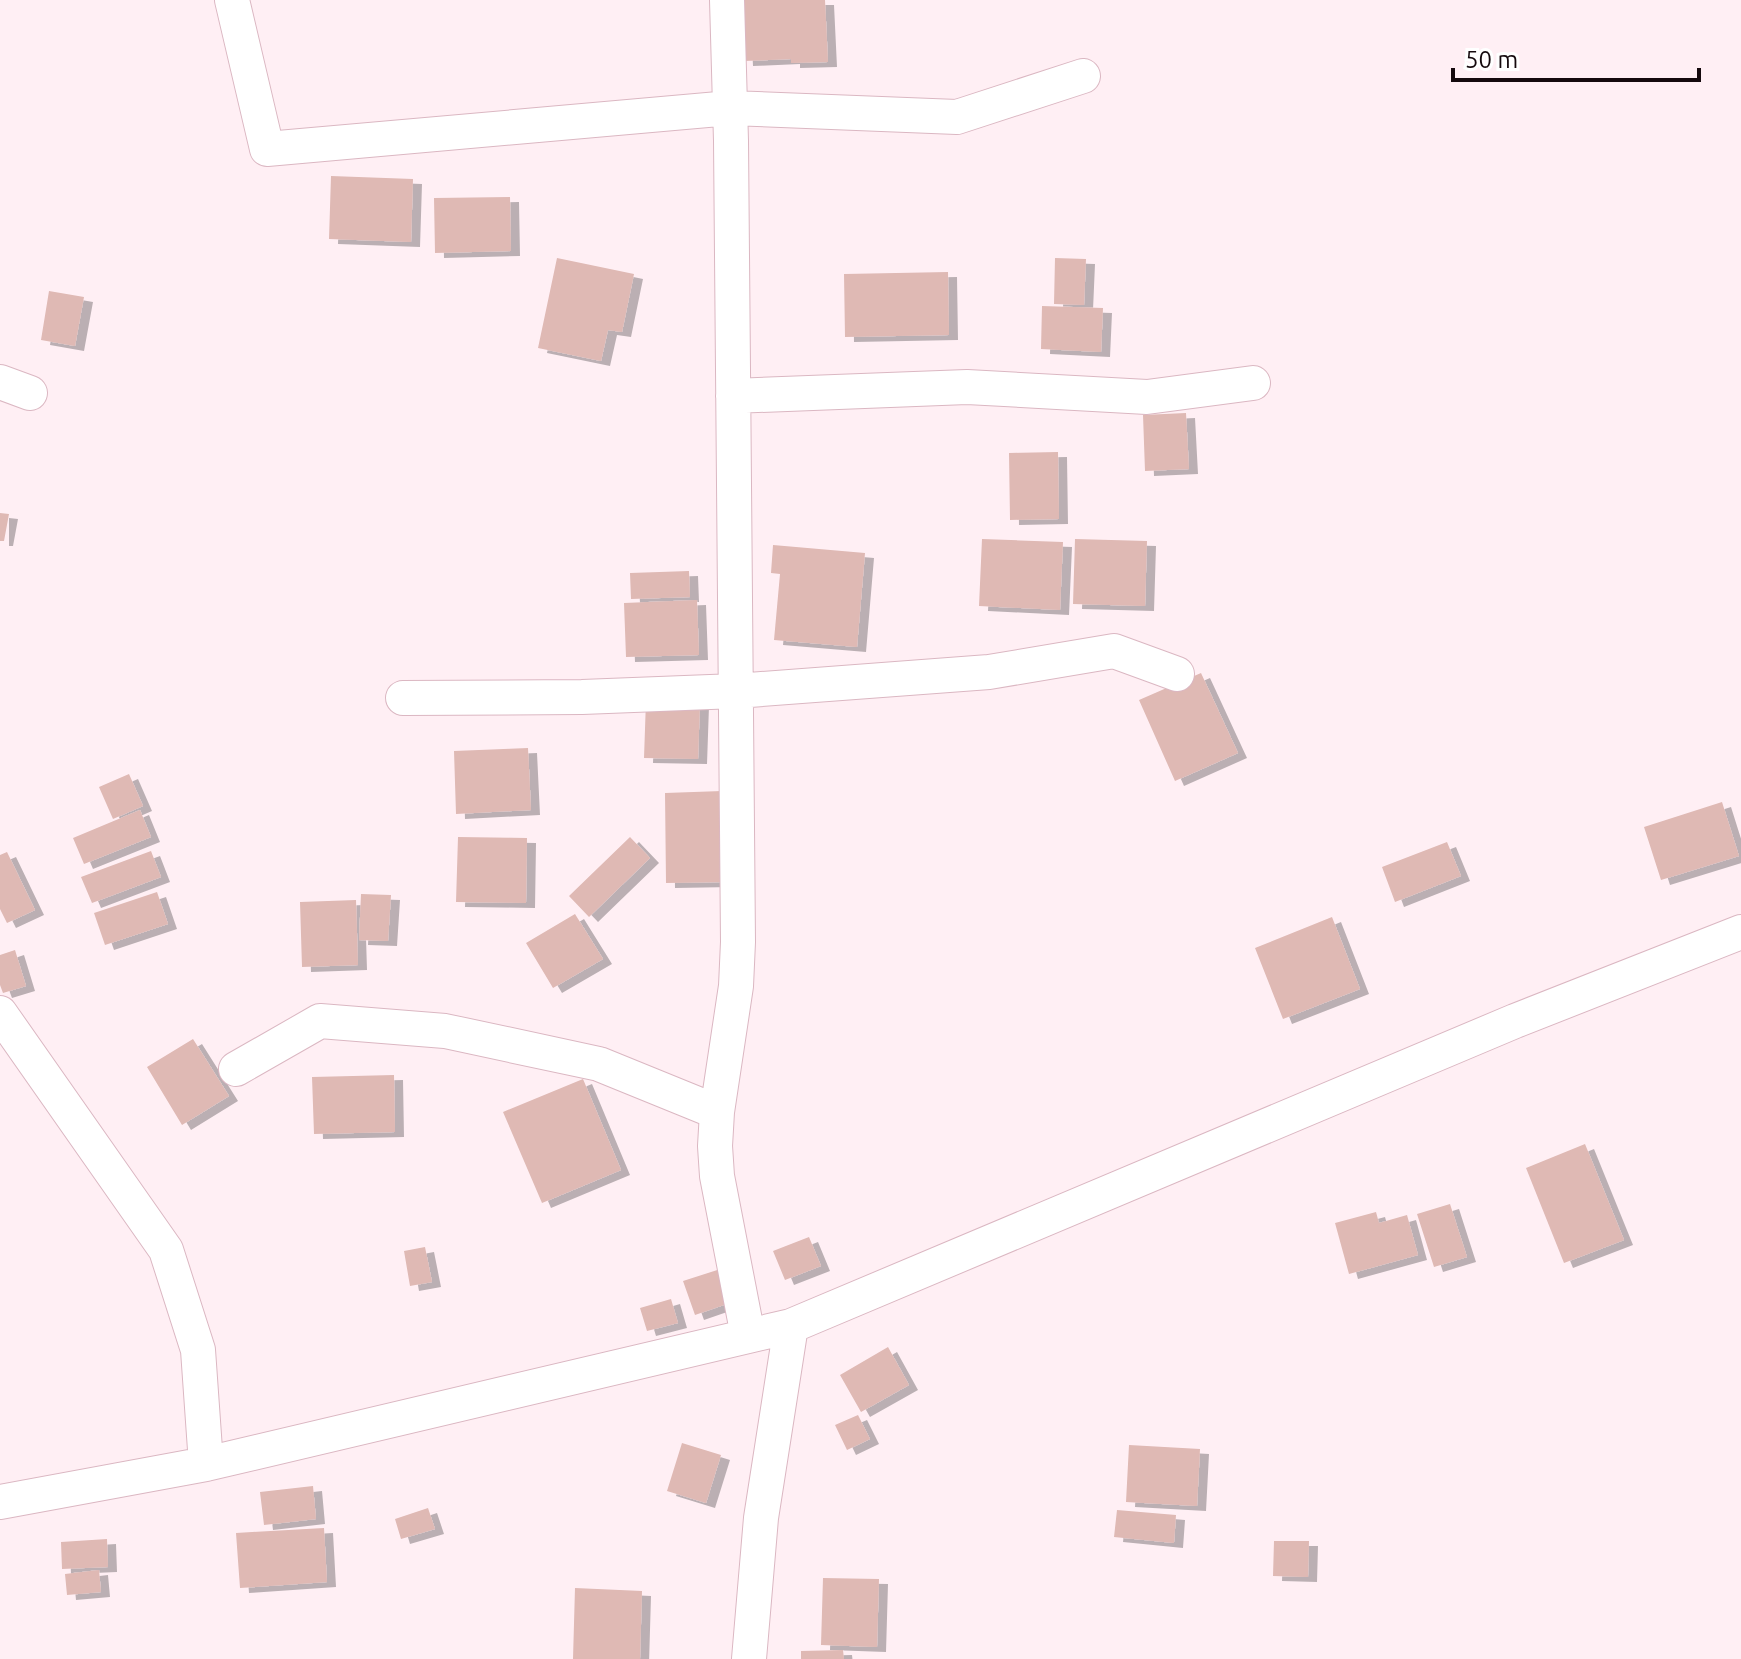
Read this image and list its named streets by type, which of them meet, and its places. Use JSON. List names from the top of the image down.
{
  "scale_bar": "50 m"
}
